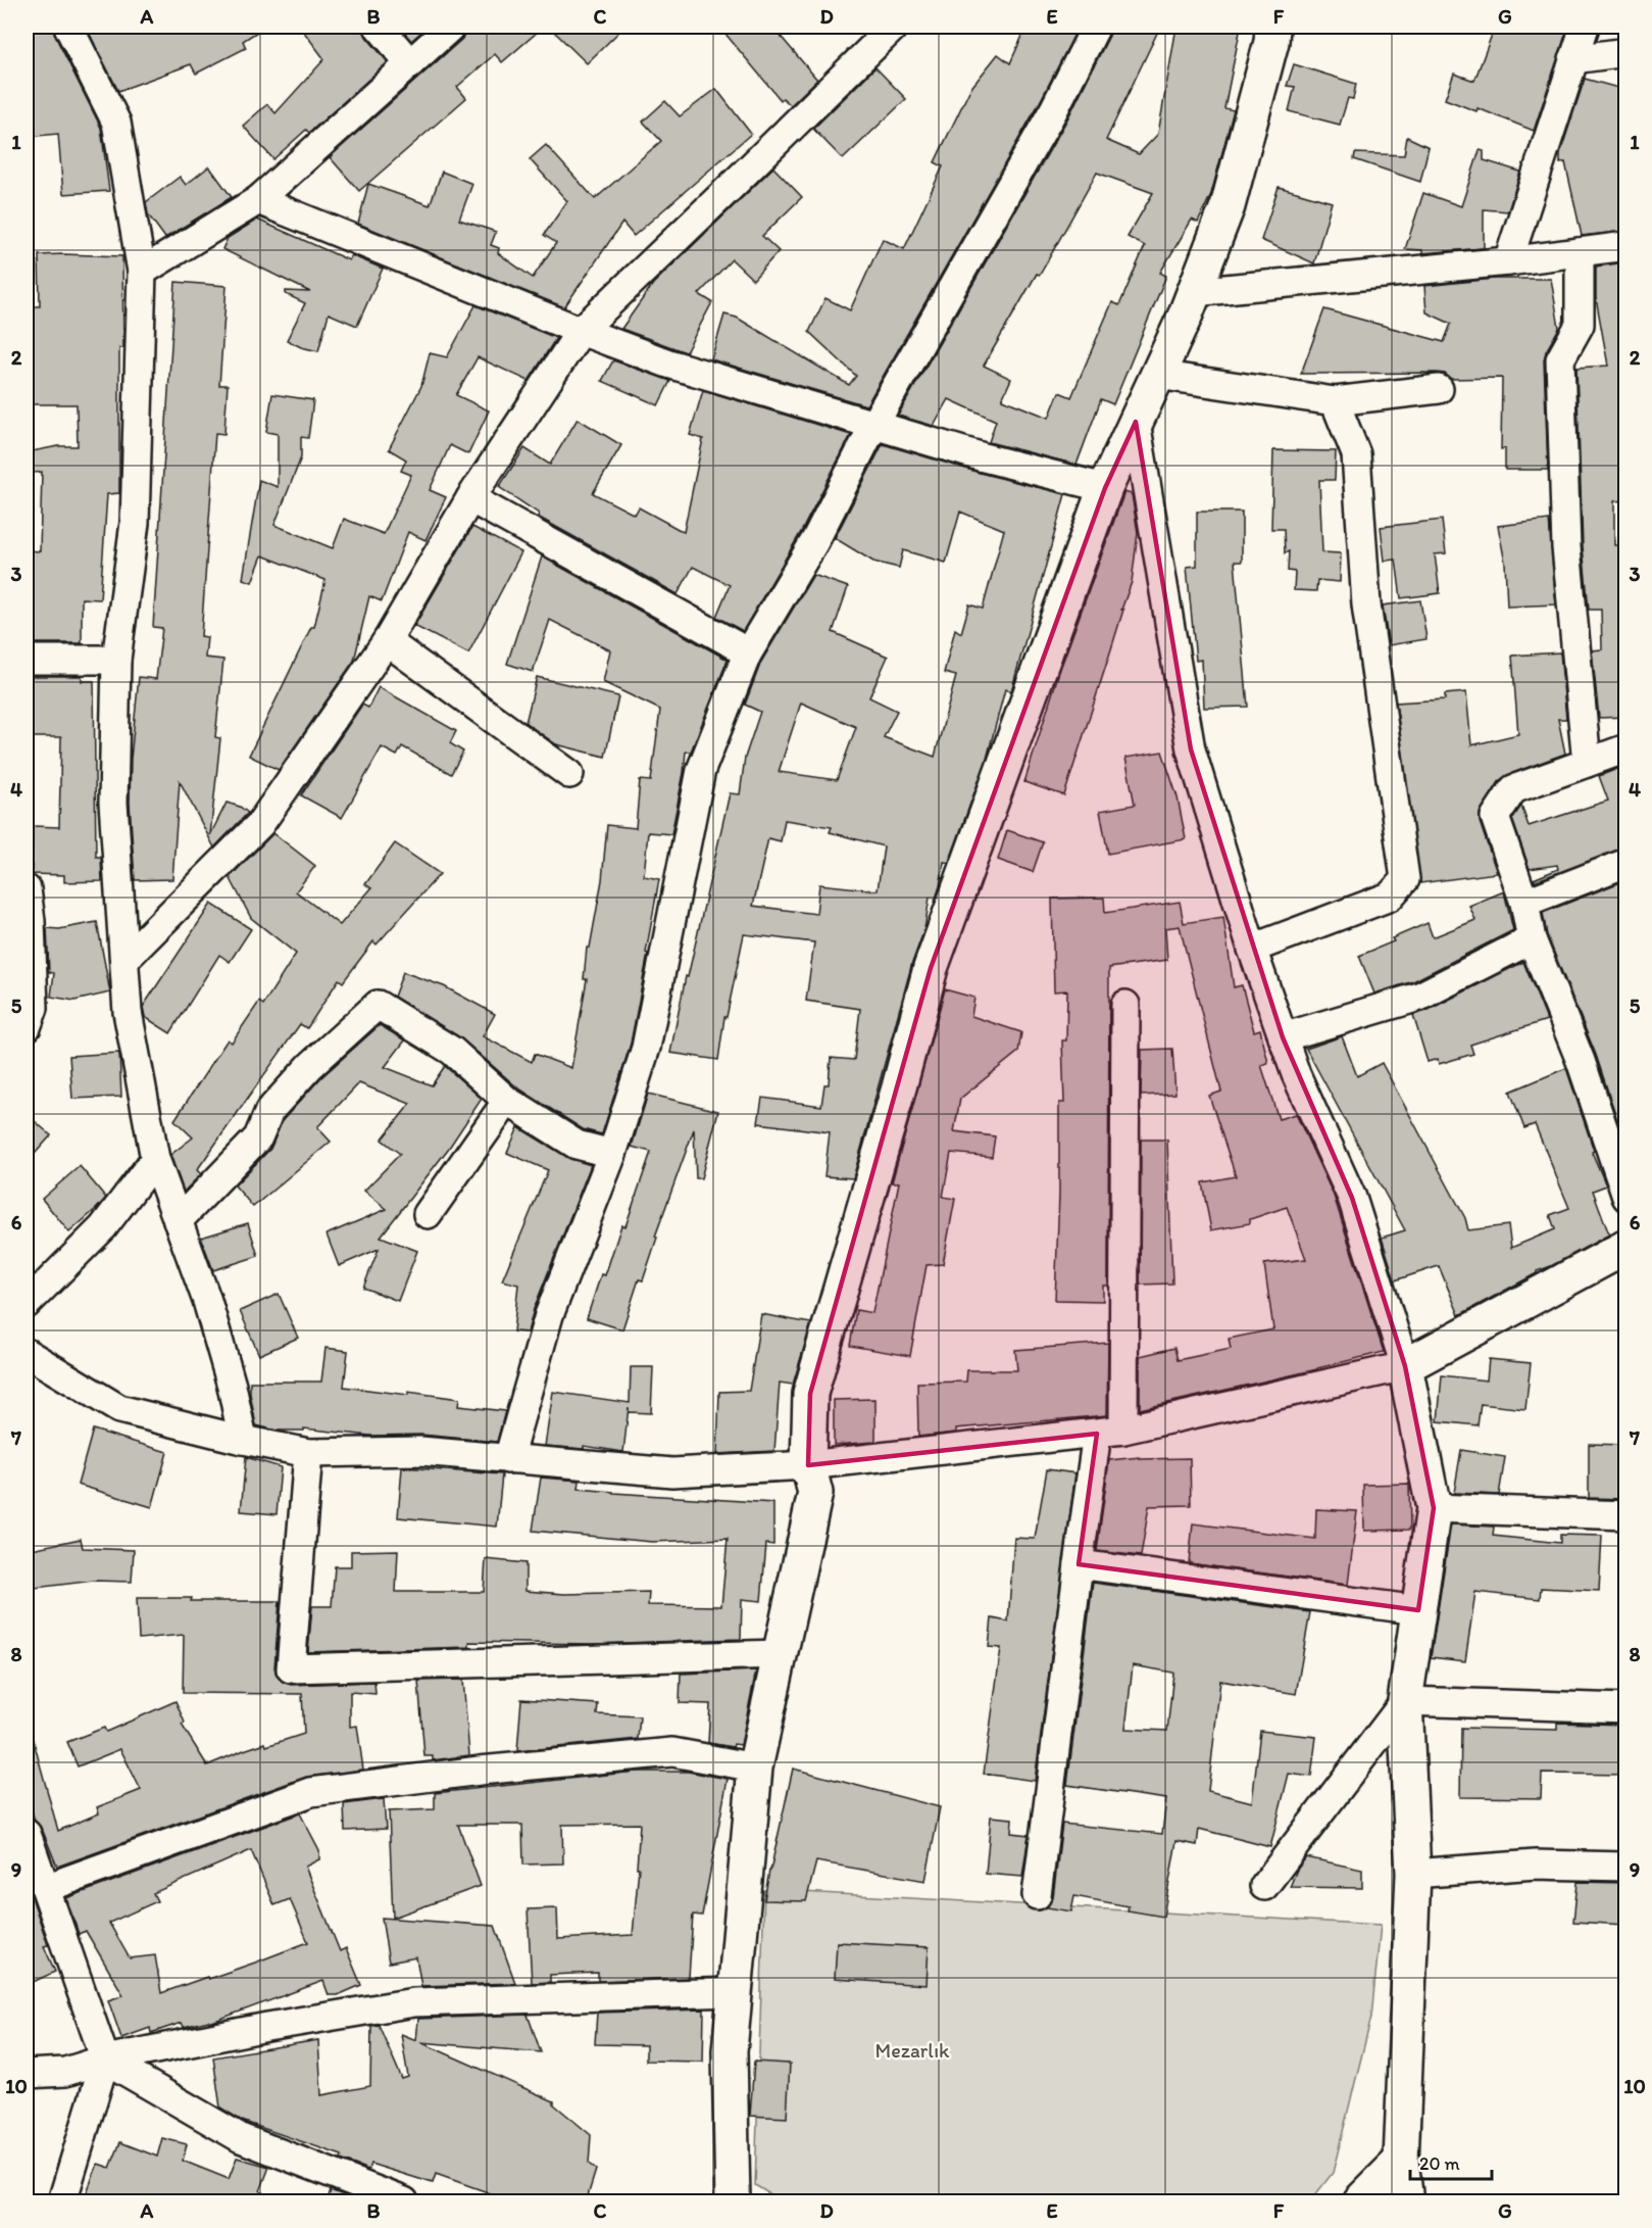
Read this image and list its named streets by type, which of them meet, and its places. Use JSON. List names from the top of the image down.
{
  "parks": ["Mezarlık"],
  "scale_bar": "20 m",
  "grid": {
    "columns": [
      "A",
      "B",
      "C",
      "D",
      "E",
      "F",
      "G"
    ],
    "rows": [
      "1",
      "2",
      "3",
      "4",
      "5",
      "6",
      "7",
      "8",
      "9",
      "10"
    ]
  }
}
